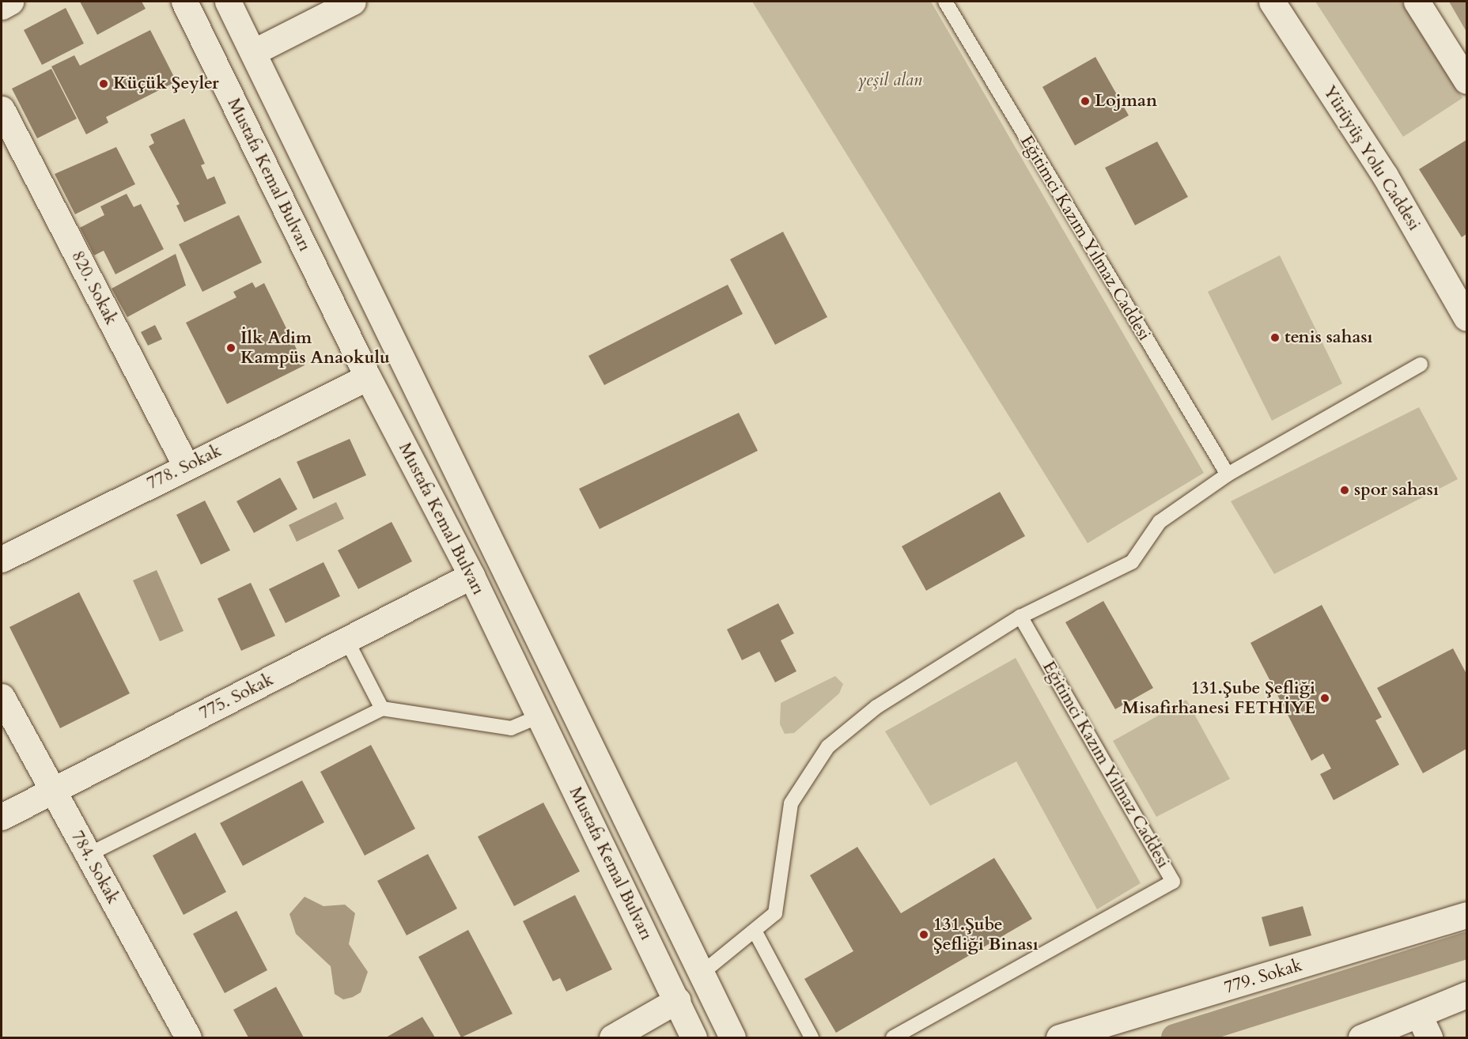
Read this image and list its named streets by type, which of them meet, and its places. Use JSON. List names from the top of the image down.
{
  "streets": {
    "main road": [
      "Yürüyüş Yolu Caddesi",
      "Mustafa Kemal Bulvarı",
      "820. Sokak",
      "778. Sokak",
      "775. Sokak",
      "784. Sokak",
      "779. Sokak"
    ],
    "lane": ["Eğitimci Kazım Yılmaz Caddesi"]
  },
  "crossings": [
    ["Mustafa Kemal Bulvarı", "778. Sokak"],
    ["Mustafa Kemal Bulvarı", "775. Sokak"],
    ["820. Sokak", "778. Sokak"],
    ["775. Sokak", "784. Sokak"]
  ],
  "parks": ["yeşil alan"],
  "places": [
    "Küçük Şeyler",
    "Lojman",
    "tenis sahası",
    "İlk Adim Kampüs Anaokulu",
    "spor sahası",
    "131.Şube Şefliği Misafirhanesi FETHİYE",
    "131.Şube Şefliği Binası"
  ]
}
